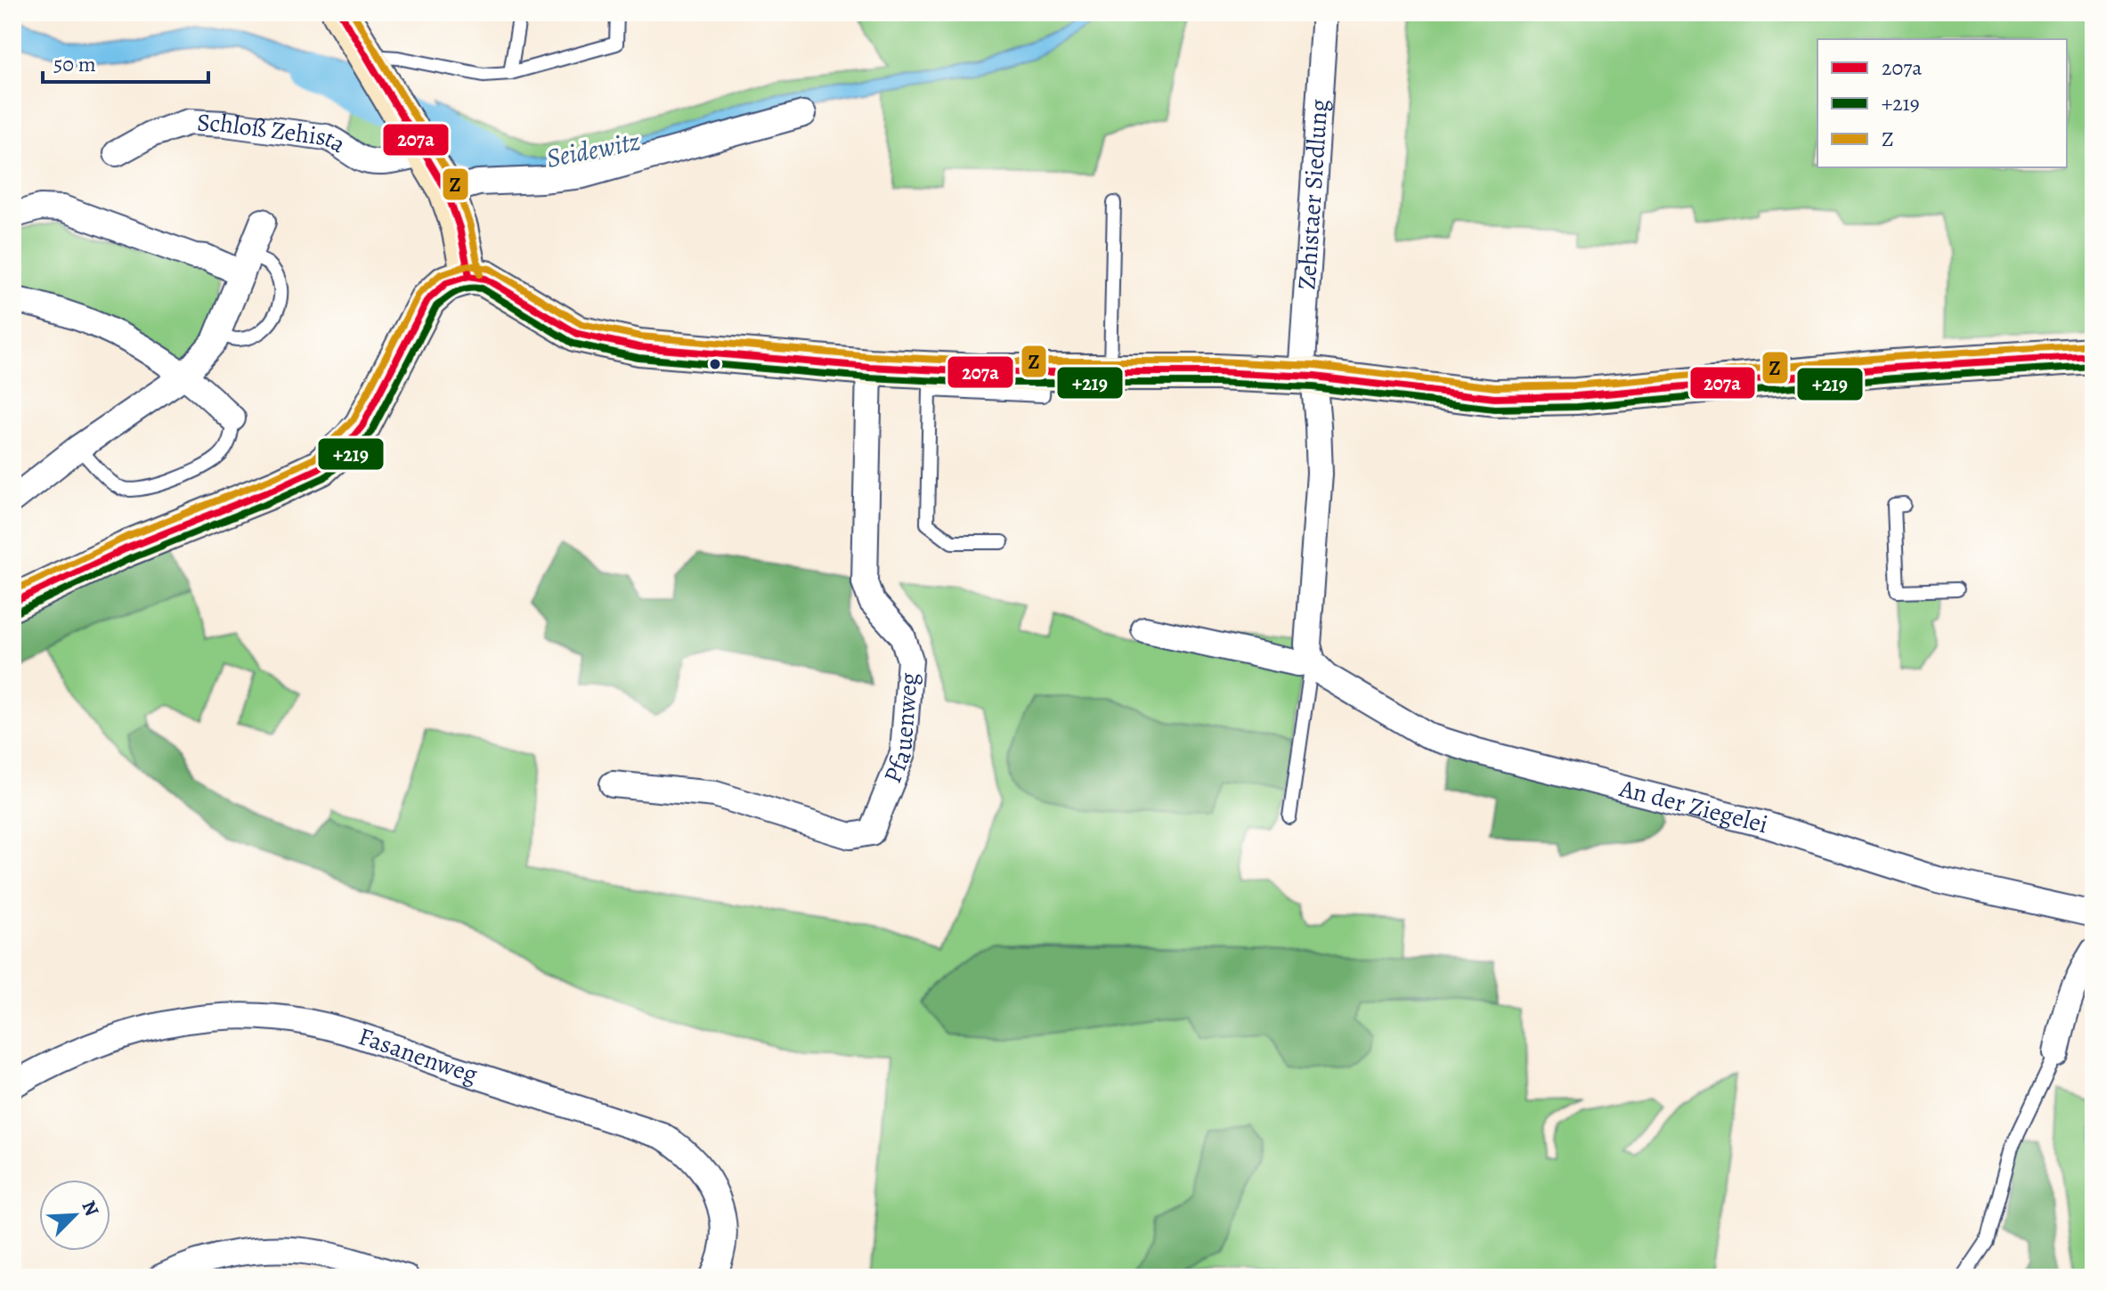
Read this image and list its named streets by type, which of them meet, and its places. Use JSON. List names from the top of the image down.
{
  "streets": {
    "street": [
      "Schloß Zehista",
      "Zehistaer Siedlung",
      "Pfauenweg",
      "An der Ziegelei",
      "Fasanenweg"
    ]
  },
  "water": ["Seidewitz"],
  "lines": ["transit line 207a", "transit line Z", "transit line +219"],
  "legend": ["207a", "+219", "Z"],
  "scale_bar": "50 m",
  "north": "top right"
}
